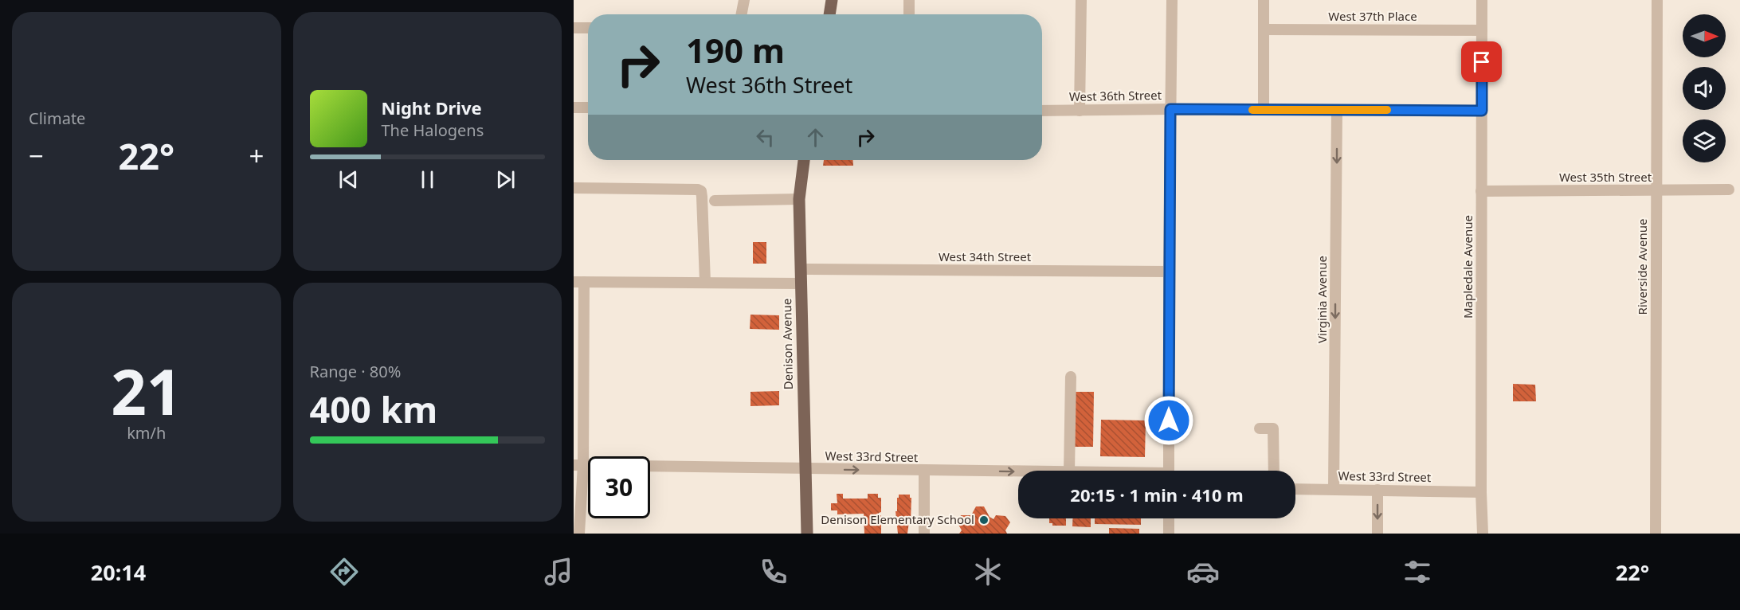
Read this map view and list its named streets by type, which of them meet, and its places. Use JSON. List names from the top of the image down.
{
  "streets": {
    "main road": ["Denison Avenue"],
    "street": [
      "West 37th Place",
      "West 36th Street",
      "West 35th Street",
      "West 34th Street",
      "Mapledale Avenue",
      "Riverside Avenue",
      "Virginia Avenue",
      "West 33rd Street"
    ]
  },
  "crossings": [
    ["West 37th Place", "Mapledale Avenue"],
    ["West 36th Street", "Mapledale Avenue"],
    ["West 36th Street", "Virginia Avenue"],
    ["West 35th Street", "Mapledale Avenue"],
    ["West 35th Street", "Riverside Avenue"],
    ["West 34th Street", "Denison Avenue"],
    ["Mapledale Avenue", "West 33rd Street"],
    ["Virginia Avenue", "West 33rd Street"],
    ["Denison Avenue", "West 33rd Street"]
  ],
  "one_way": ["Virginia Avenue"],
  "places": ["Denison Elementary School"],
  "north": "right",
  "page": {
    "tile": [
      "Climate",
      ["21", "km/h"],
      ["Range · 80%", "400 km"]
    ],
    "turn": ["190 m", "West 36th Street"],
    "song": ["Night Drive", "The Halogens"],
    "heat": ["−", "22°", "+"],
    "limit": "30",
    "trip": "20:15 · 1 min · 410 m",
    "tabs": ["20:14", "22°"]
  }
}
